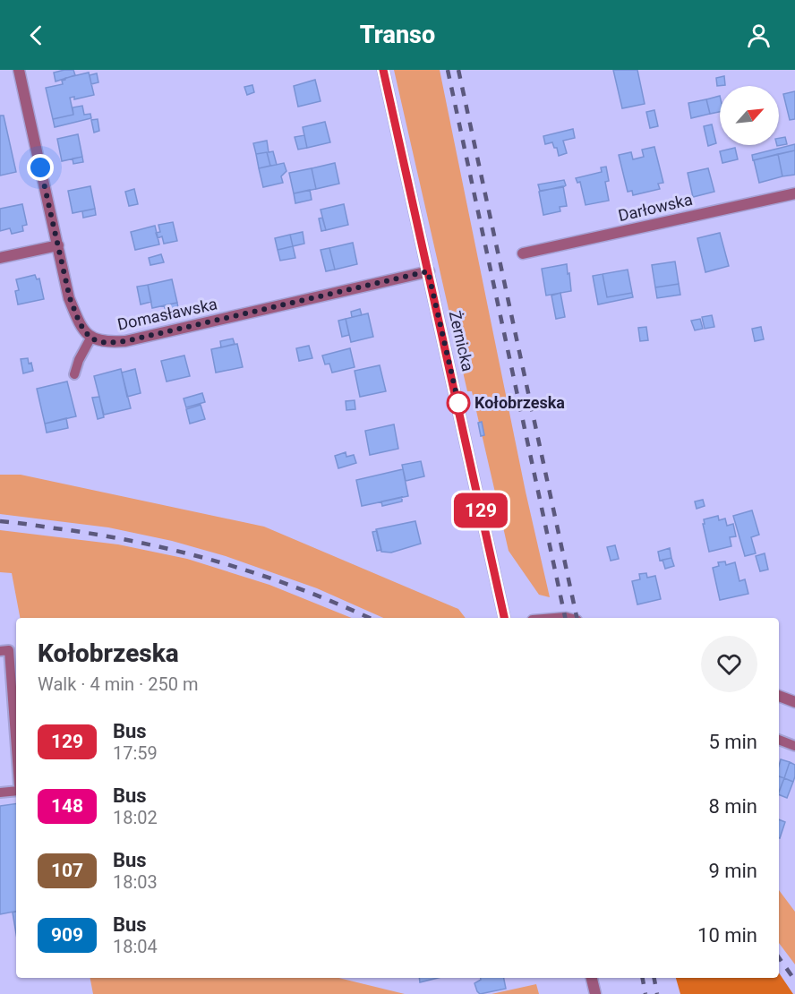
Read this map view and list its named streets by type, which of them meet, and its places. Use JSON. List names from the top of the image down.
{
  "streets": {
    "street": ["Darłowska", "Domasławska", "Żernicka"]
  },
  "crossings": [
    ["Domasławska", "Żernicka"]
  ],
  "places": ["Kołobrzeska"],
  "lines": ["bus line 129"],
  "north": "top right",
  "page": {
    "header": "Transo",
    "on_map": "129",
    "heading": ["Kołobrzeska", "Walk · 4 min · 250 m"],
    "list": [
      {
        "mark": "129",
        "name": "Bus",
        "note": "17:59",
        "value": "5 min"
      },
      {
        "mark": "148",
        "name": "Bus",
        "note": "18:02",
        "value": "8 min"
      },
      {
        "mark": "107",
        "name": "Bus",
        "note": "18:03",
        "value": "9 min"
      },
      {
        "mark": "909",
        "name": "Bus",
        "note": "18:04",
        "value": "10 min"
      }
    ]
  }
}
